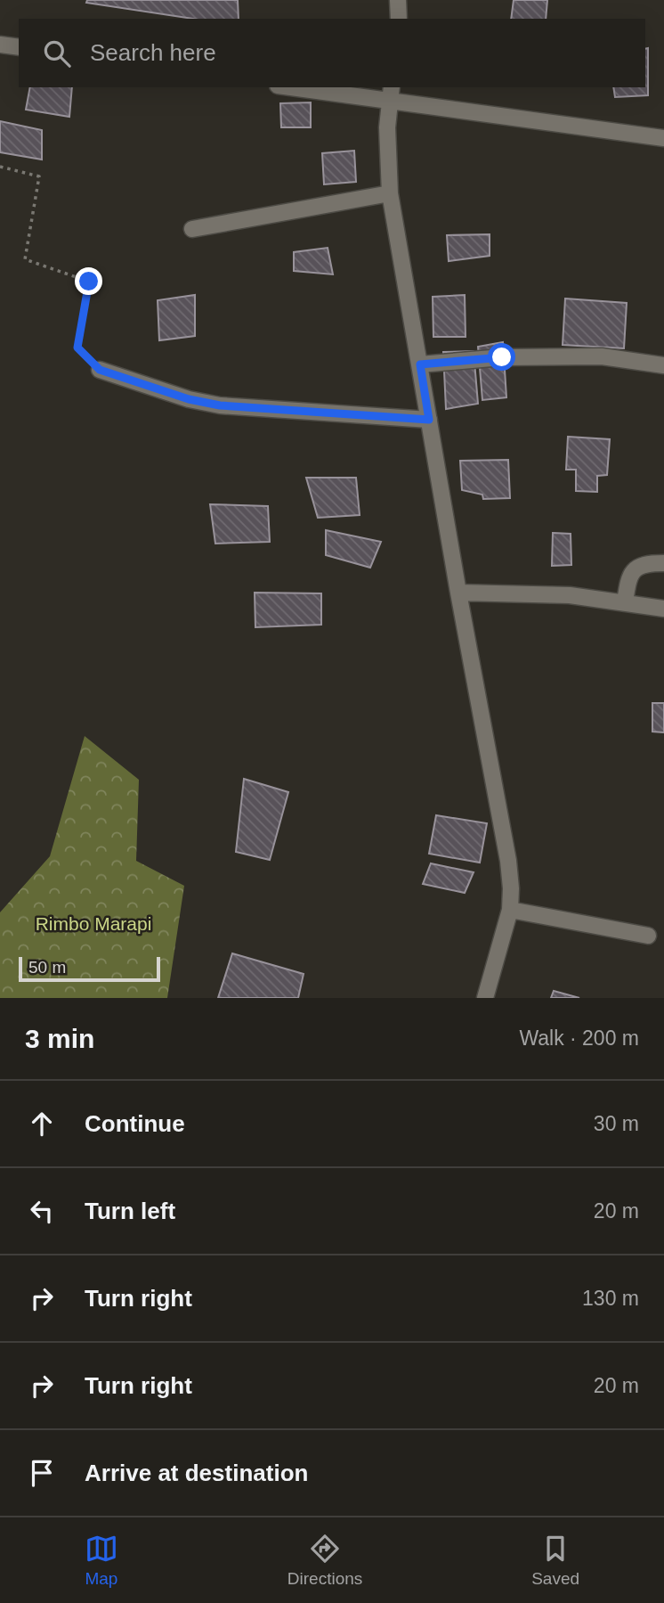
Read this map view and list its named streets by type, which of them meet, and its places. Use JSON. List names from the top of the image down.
{
  "parks": ["Rimbo Marapi"],
  "scale_bar": "50 m",
  "page": {
    "search": "Search here",
    "scale": "50 m",
    "heading": ["3 min", "Walk · 200 m"],
    "list": [
      ["Continue", "30 m"],
      ["Turn left", "20 m"],
      ["Turn right", "130 m"],
      ["Turn right", "20 m"],
      "Arrive at destination"
    ],
    "nav": ["Map", "Directions", "Saved"]
  }
}
